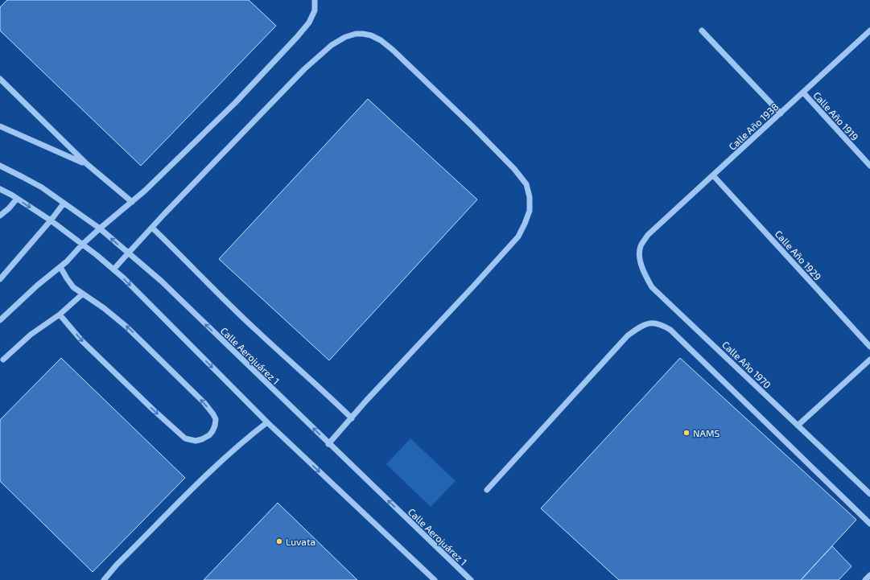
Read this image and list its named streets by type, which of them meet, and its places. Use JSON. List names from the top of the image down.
{
  "streets": {
    "street": [
      "Calle Año 1919",
      "Calle Año 1938",
      "Calle Año 1929",
      "Calle Aerojuárez 1",
      "Calle Año 1970"
    ]
  },
  "crossings": [
    ["Calle Año 1919", "Calle Año 1938"],
    ["Calle Año 1938", "Calle Año 1929"],
    ["Calle Año 1938", "Calle Año 1970"]
  ],
  "places": ["NAMS", "Luvata"]
}
